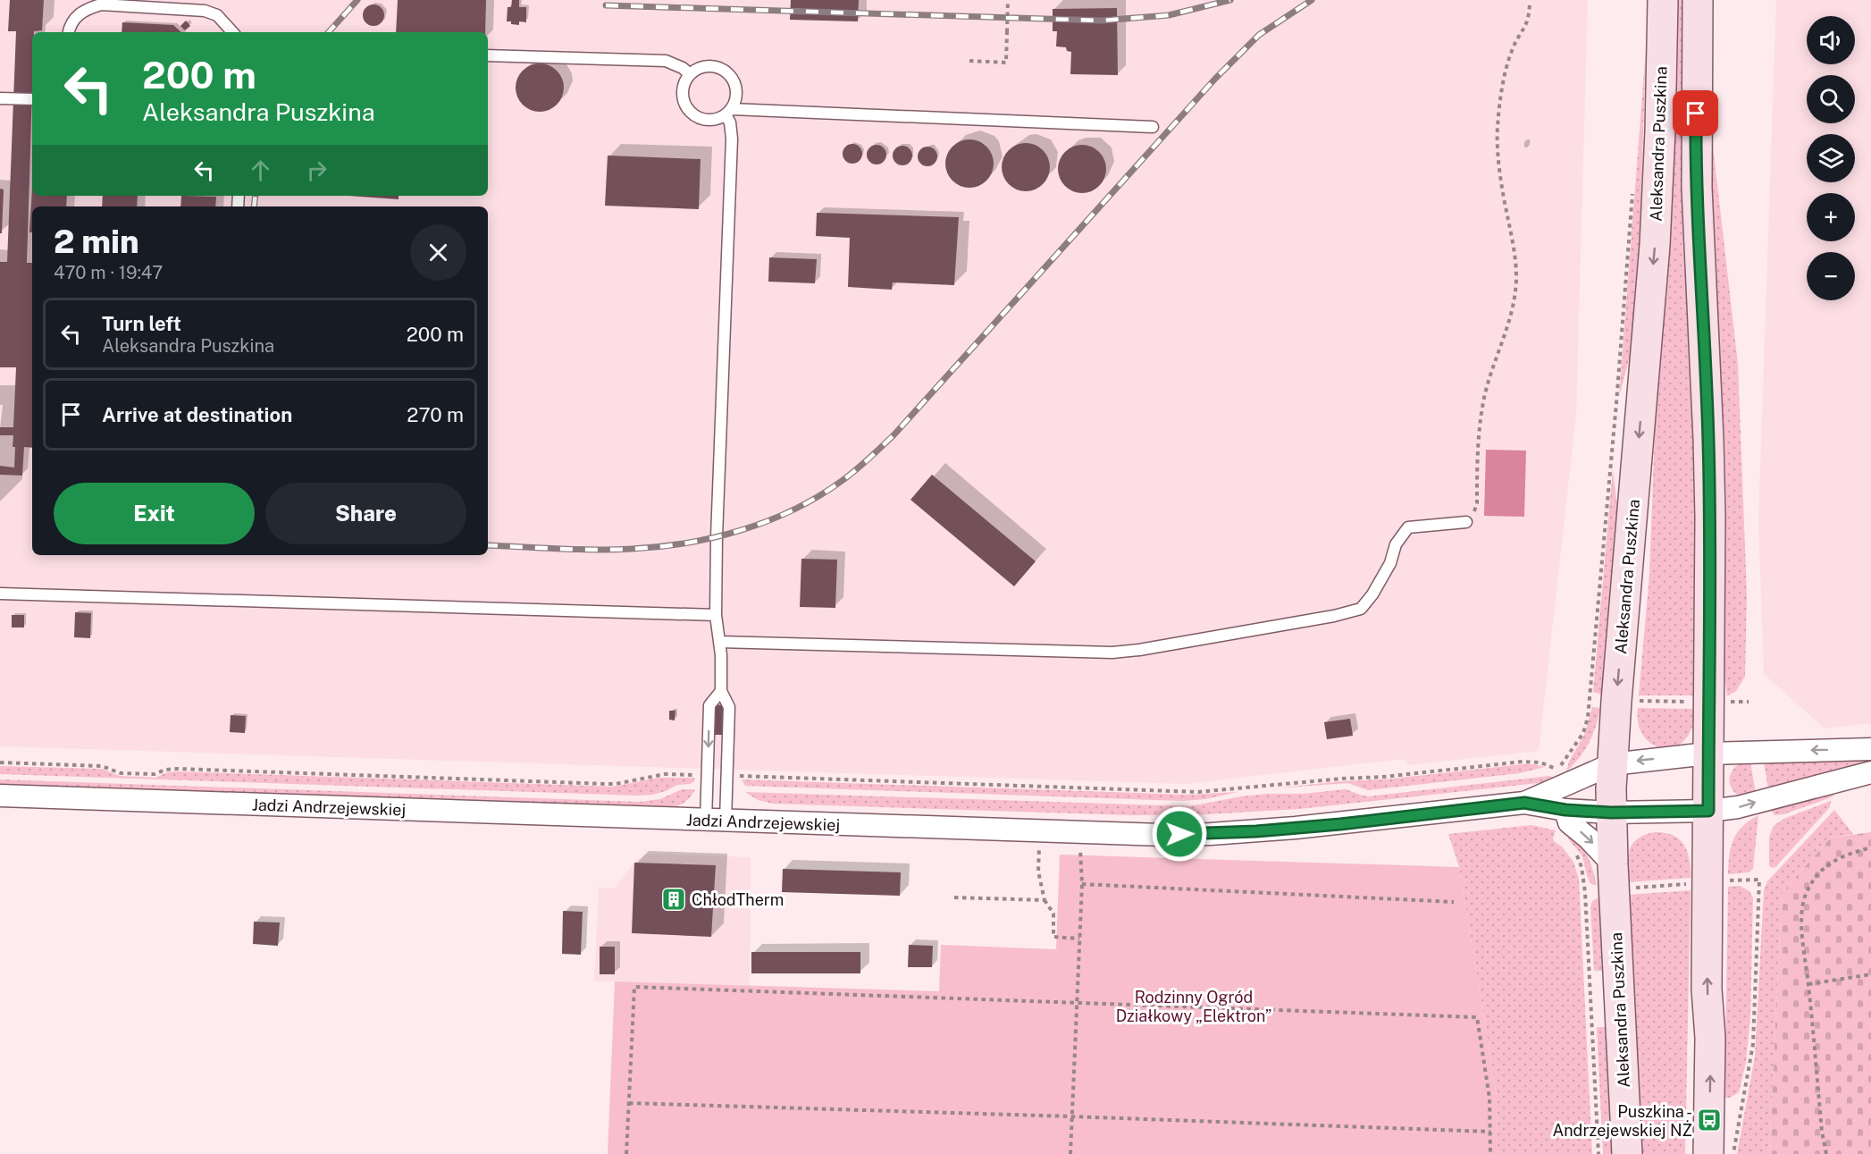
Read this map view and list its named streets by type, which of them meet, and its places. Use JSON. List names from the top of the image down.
{
  "streets": {
    "main road": ["Aleksandra Puszkina"],
    "street": ["Jadzi Andrzejewskiej"]
  },
  "crossings": [
    ["Aleksandra Puszkina", "Jadzi Andrzejewskiej"]
  ],
  "parks": ["Rodzinny Ogród Działkowy „Elektron”"],
  "places": {
    "building": ["ChłodTherm"],
    "bus stop": ["Puszkina - Andrzejewskiej NŻ"]
  },
  "page": {
    "map_buttons": ["+", "−"],
    "turn": ["200 m", "Aleksandra Puszkina"],
    "heading": ["2 min", "470 m · 19:47"],
    "list": [
      {
        "name": "Turn left",
        "note": "Aleksandra Puszkina",
        "value": "200 m"
      },
      {
        "name": "Arrive at destination",
        "value": "270 m"
      }
    ],
    "buttons": ["Exit", "Share"]
  }
}
